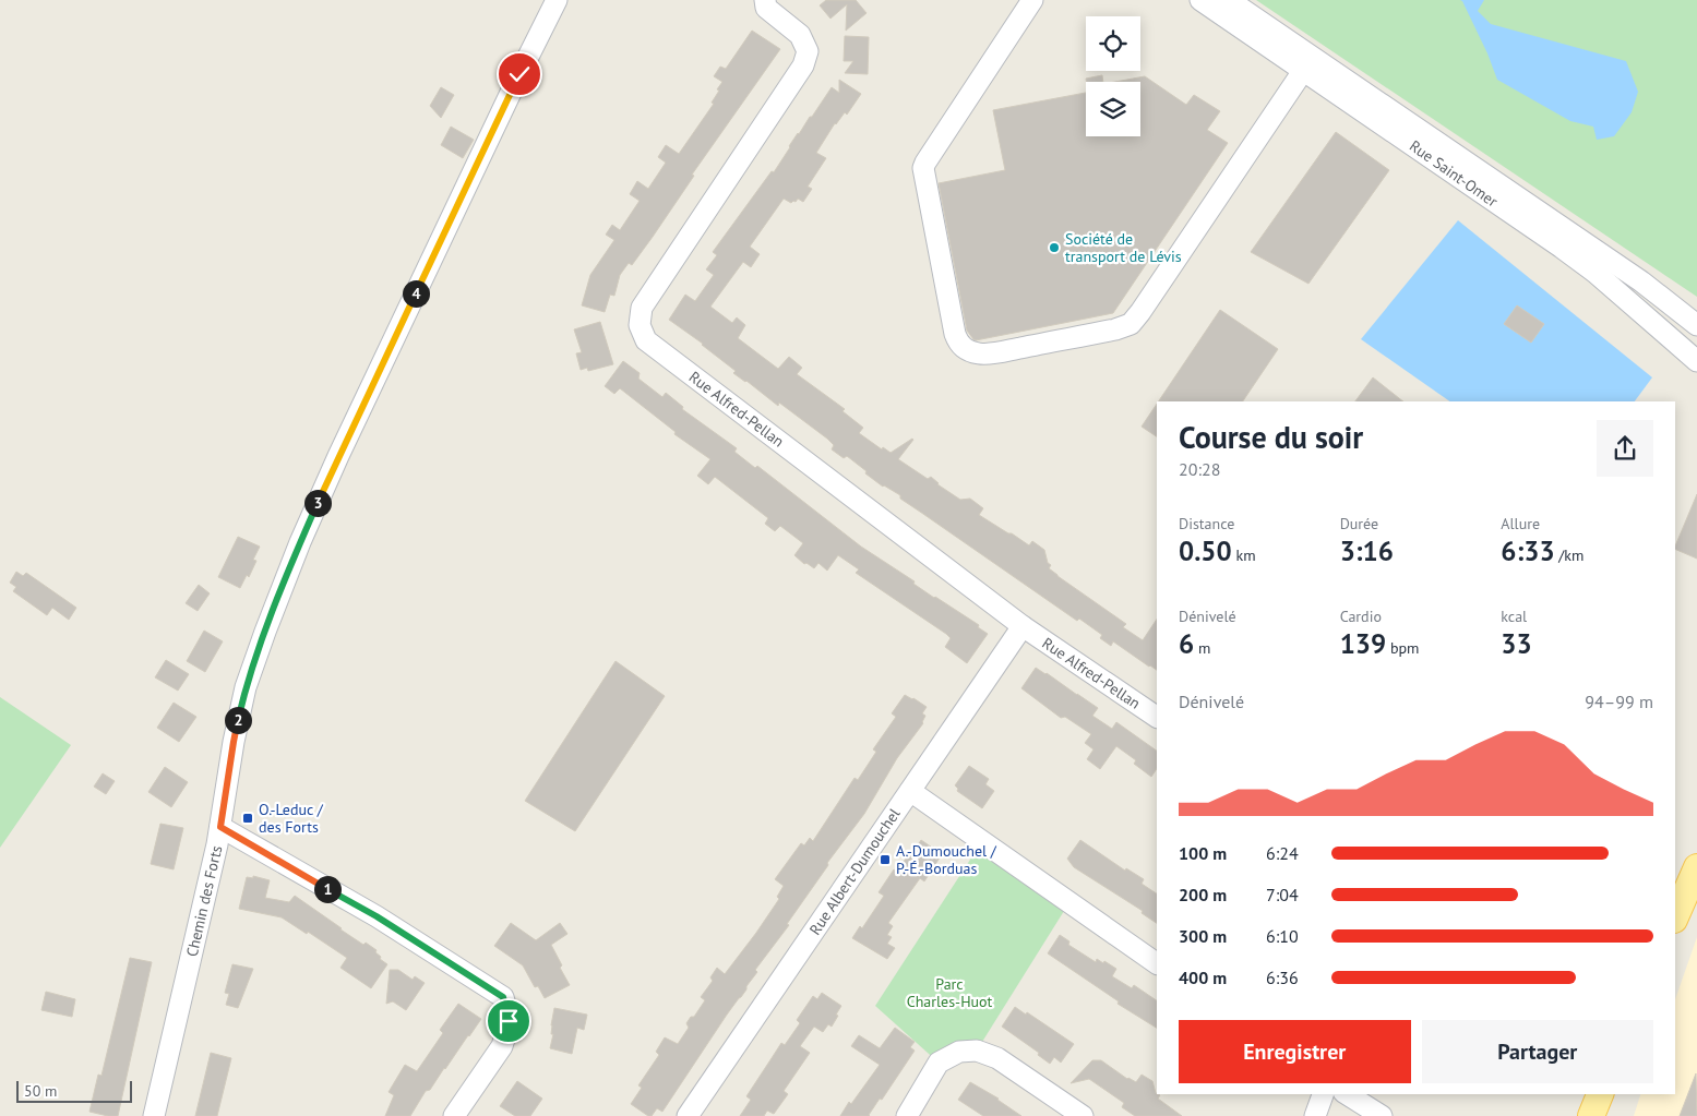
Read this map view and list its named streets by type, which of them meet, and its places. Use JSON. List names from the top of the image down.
{
  "streets": {
    "street": [
      "Rue Saint-Omer",
      "Rue Alfred-Pellan",
      "Rue Albert-Dumouchel",
      "Chemin des Forts"
    ]
  },
  "crossings": [
    ["Rue Alfred-Pellan", "Rue Albert-Dumouchel"]
  ],
  "parks": ["Parc Charles-Huot"],
  "places": {
    "other": ["Société de transport de Lévis"],
    "transit": ["O.-Leduc / des Forts", "A.-Dumouchel / P.-É.-Borduas"]
  },
  "scale_bar": "50 m",
  "page": {
    "pins": [
      "4",
      "3",
      "2",
      "1"
    ],
    "heading": ["Course du soir", "20:28"],
    "stats": [
      ["Distance", "0.50 km"],
      ["Durée", "3:16"],
      ["Allure", "6:33 /km"],
      ["Dénivelé", "6 m"],
      ["Cardio", "139 bpm"],
      ["kcal", "33"]
    ],
    "chart": ["Dénivelé", "94–99 m"],
    "list": [
      {
        "name": "100 m",
        "note": "6:24"
      },
      {
        "name": "200 m",
        "note": "7:04"
      },
      {
        "name": "300 m",
        "note": "6:10"
      },
      {
        "name": "400 m",
        "note": "6:36"
      }
    ],
    "buttons": ["Enregistrer", "Partager"],
    "scale": "50 m"
  }
}
